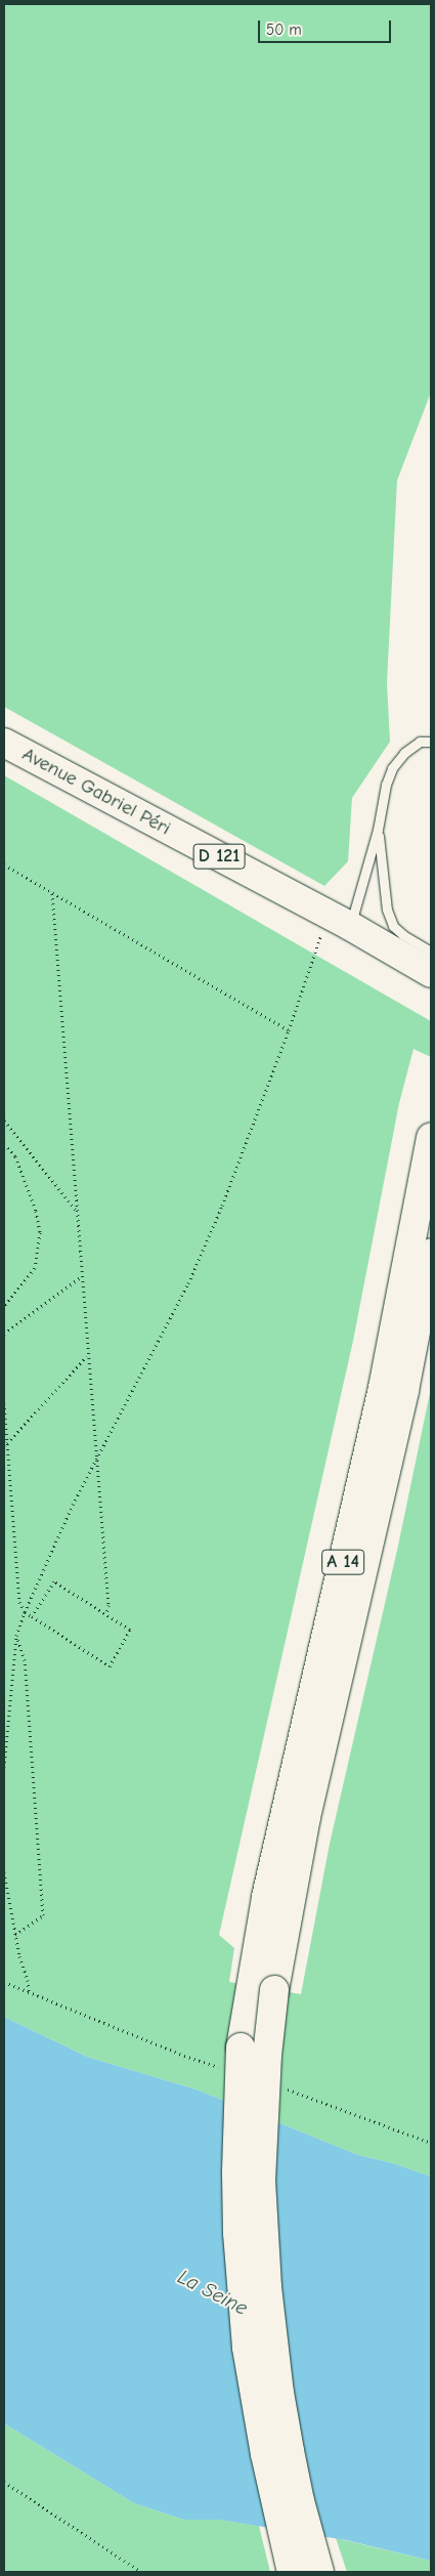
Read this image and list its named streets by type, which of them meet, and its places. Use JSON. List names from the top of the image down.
{
  "streets": {
    "main road": ["Avenue Gabriel Péri", "D 121", "A 14"]
  },
  "water": ["La Seine"],
  "scale_bar": "50 m"
}
